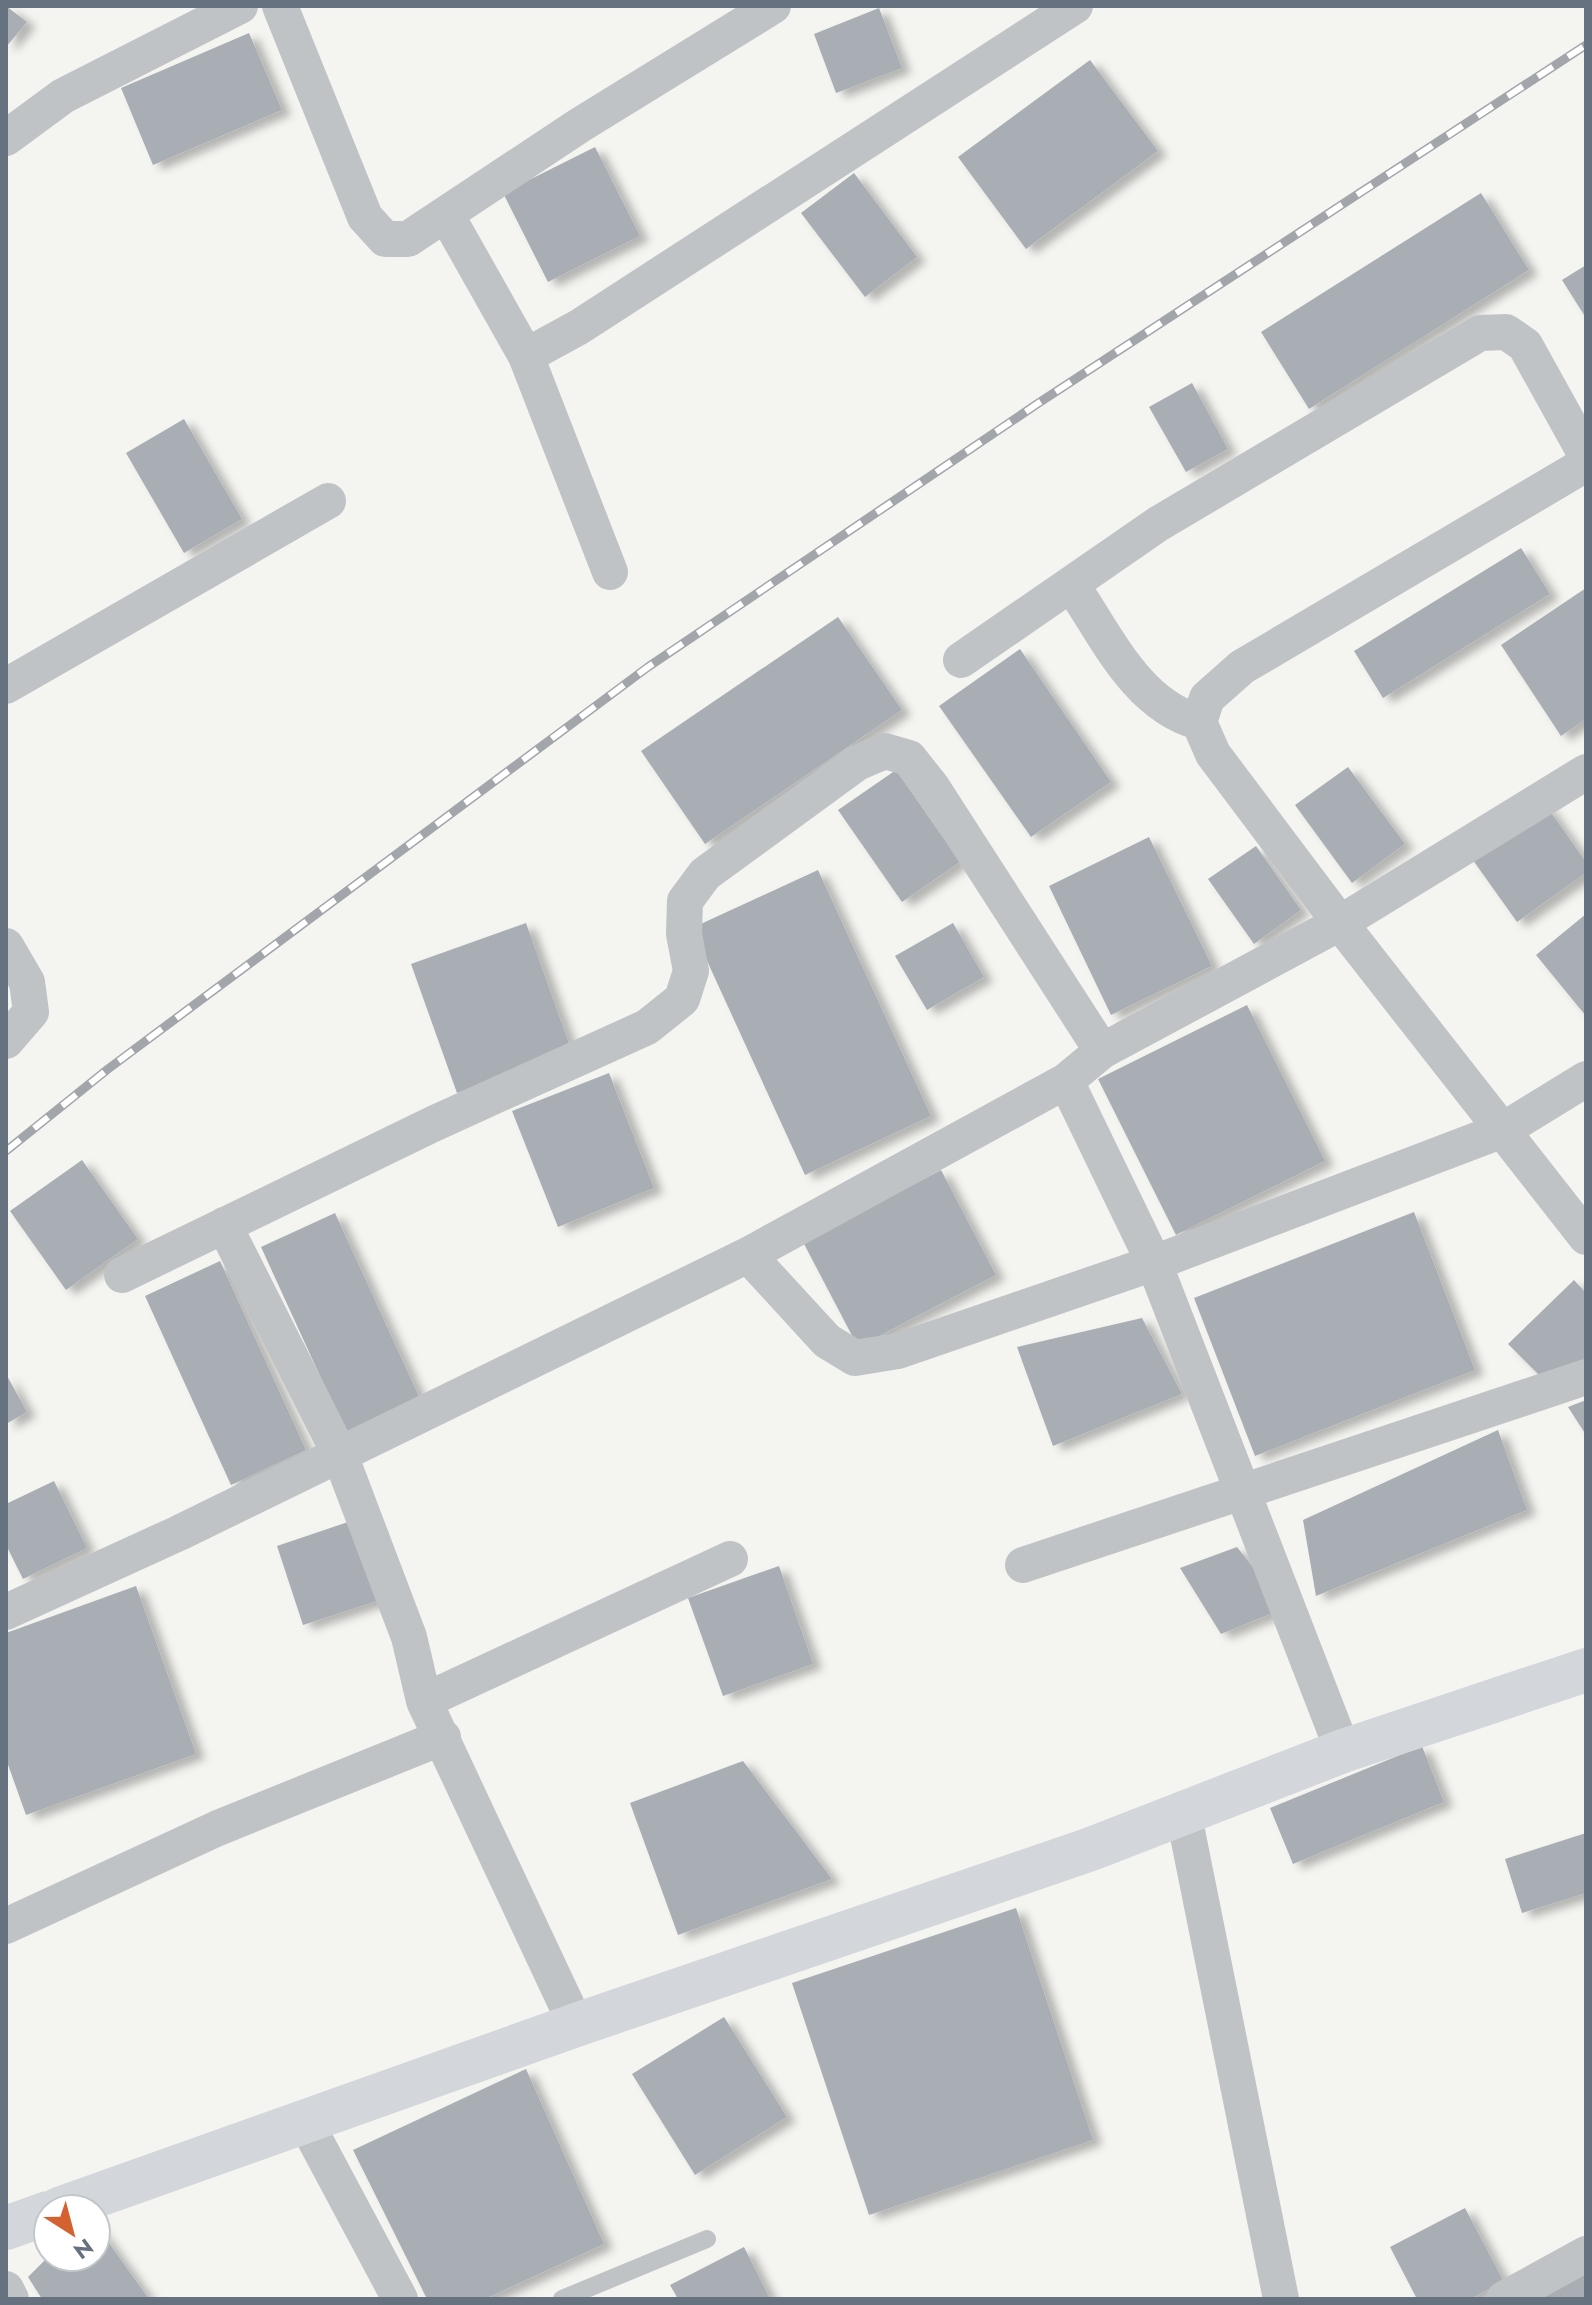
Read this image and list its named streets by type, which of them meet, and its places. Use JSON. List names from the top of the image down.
{
  "north": "bottom right"
}
